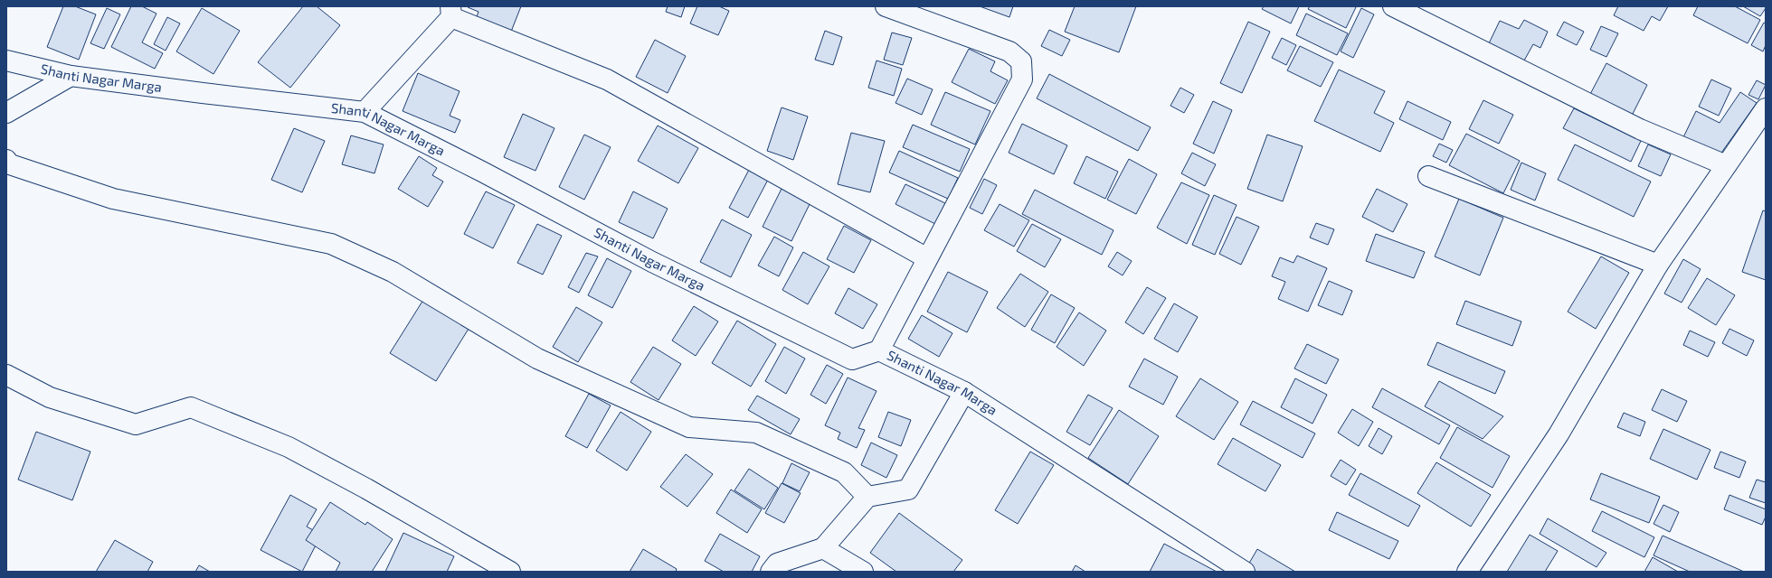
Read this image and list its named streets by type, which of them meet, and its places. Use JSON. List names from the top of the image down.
{
  "streets": {
    "street": ["Shanti Nagar Marga"]
  }
}
